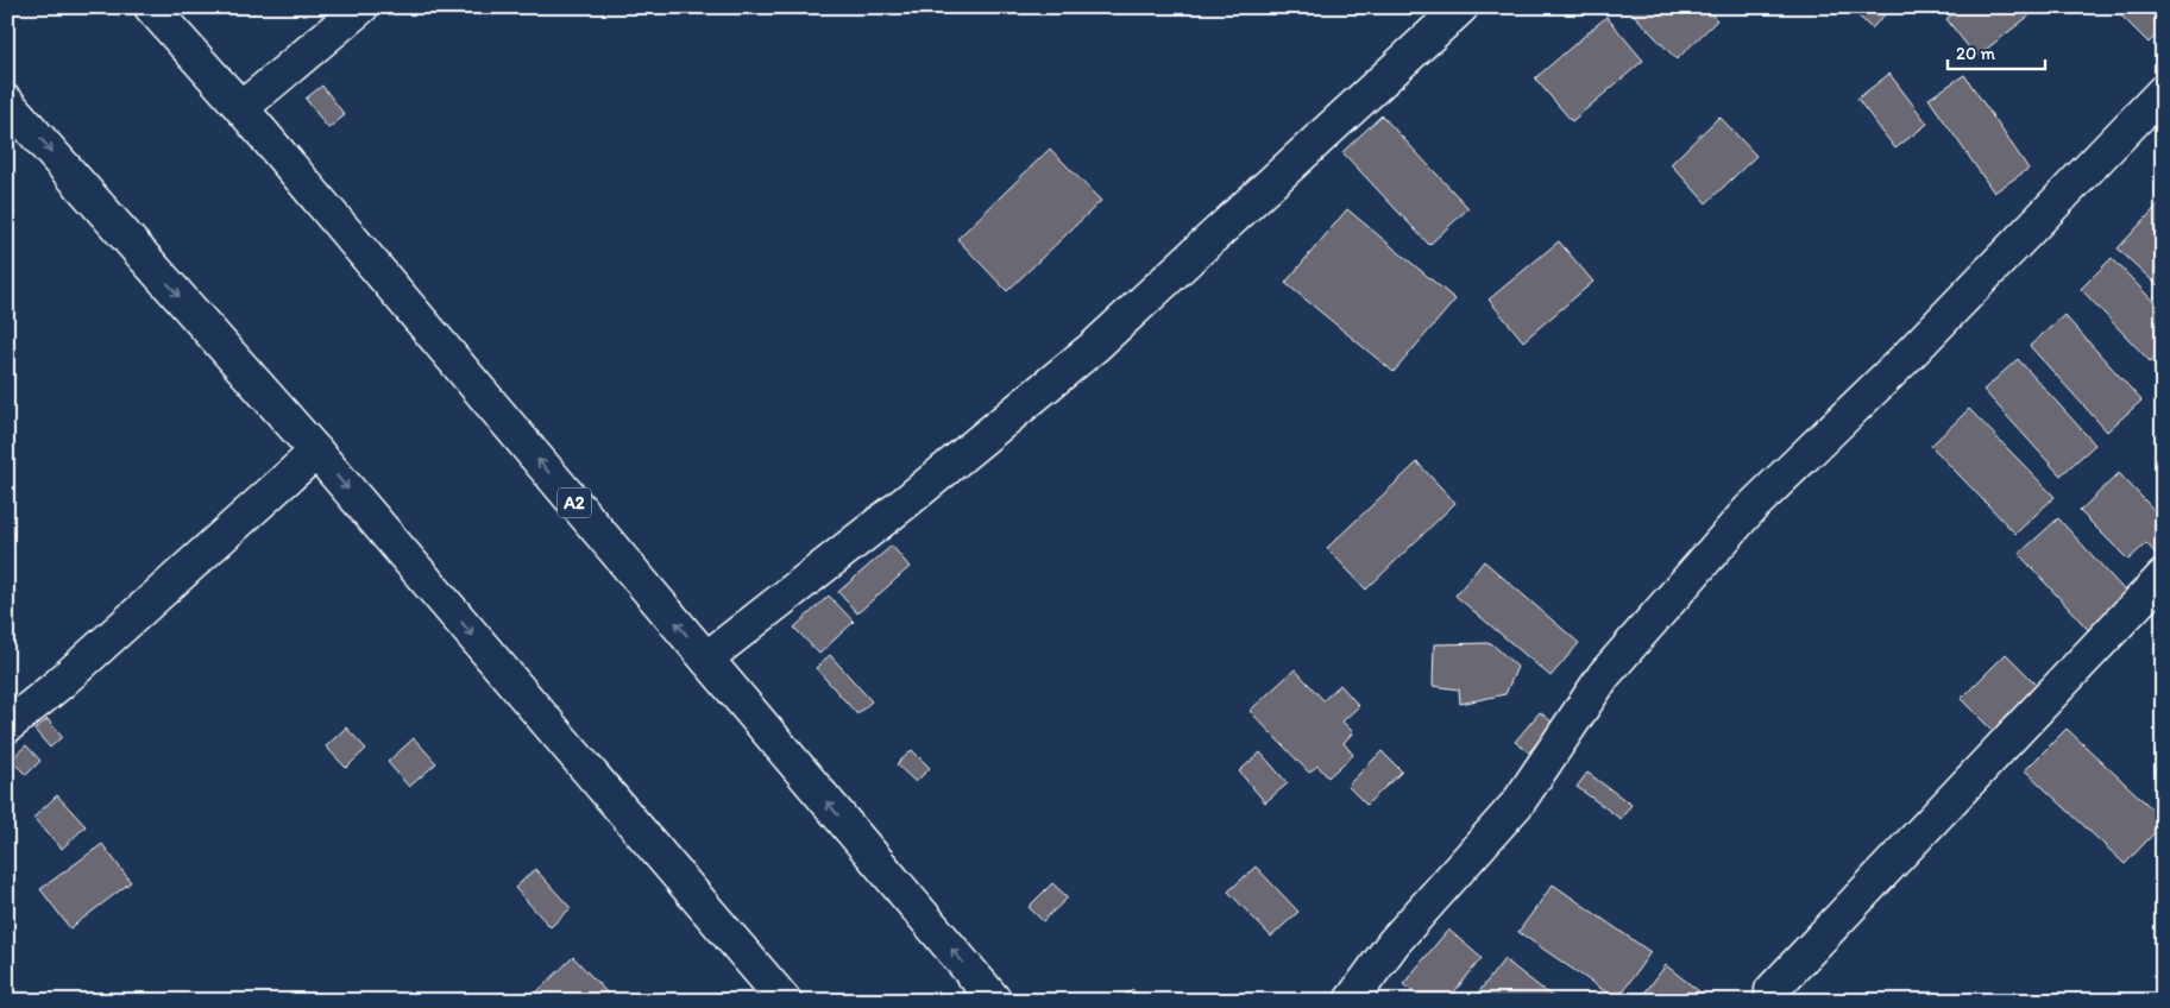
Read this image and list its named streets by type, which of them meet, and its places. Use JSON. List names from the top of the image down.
{
  "streets": {
    "main road": ["A2"]
  },
  "scale_bar": "20 m"
}
